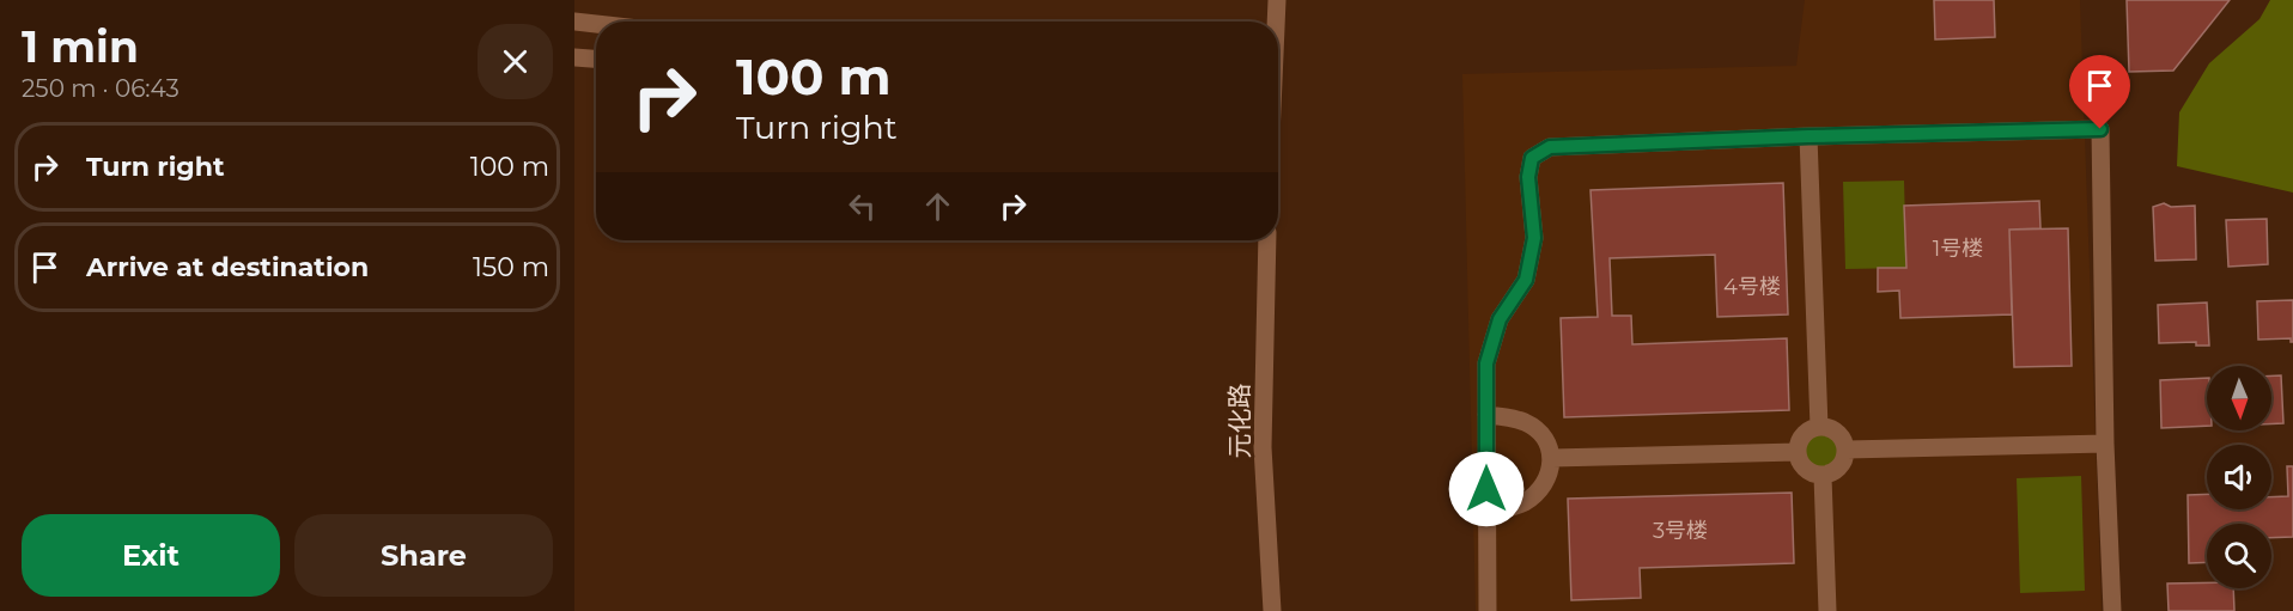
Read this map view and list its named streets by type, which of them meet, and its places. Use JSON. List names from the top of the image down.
{
  "streets": {
    "street": ["元化路"]
  },
  "house_numbers": ["1号楼", "4号楼", "3号楼"],
  "north": "bottom",
  "page": {
    "heading": ["1 min", "250 m · 06:43"],
    "turn": ["100 m", "Turn right"],
    "list": [
      {
        "name": "Turn right",
        "value": "100 m"
      },
      {
        "name": "Arrive at destination",
        "value": "150 m"
      }
    ],
    "buttons": ["Exit", "Share"]
  }
}
